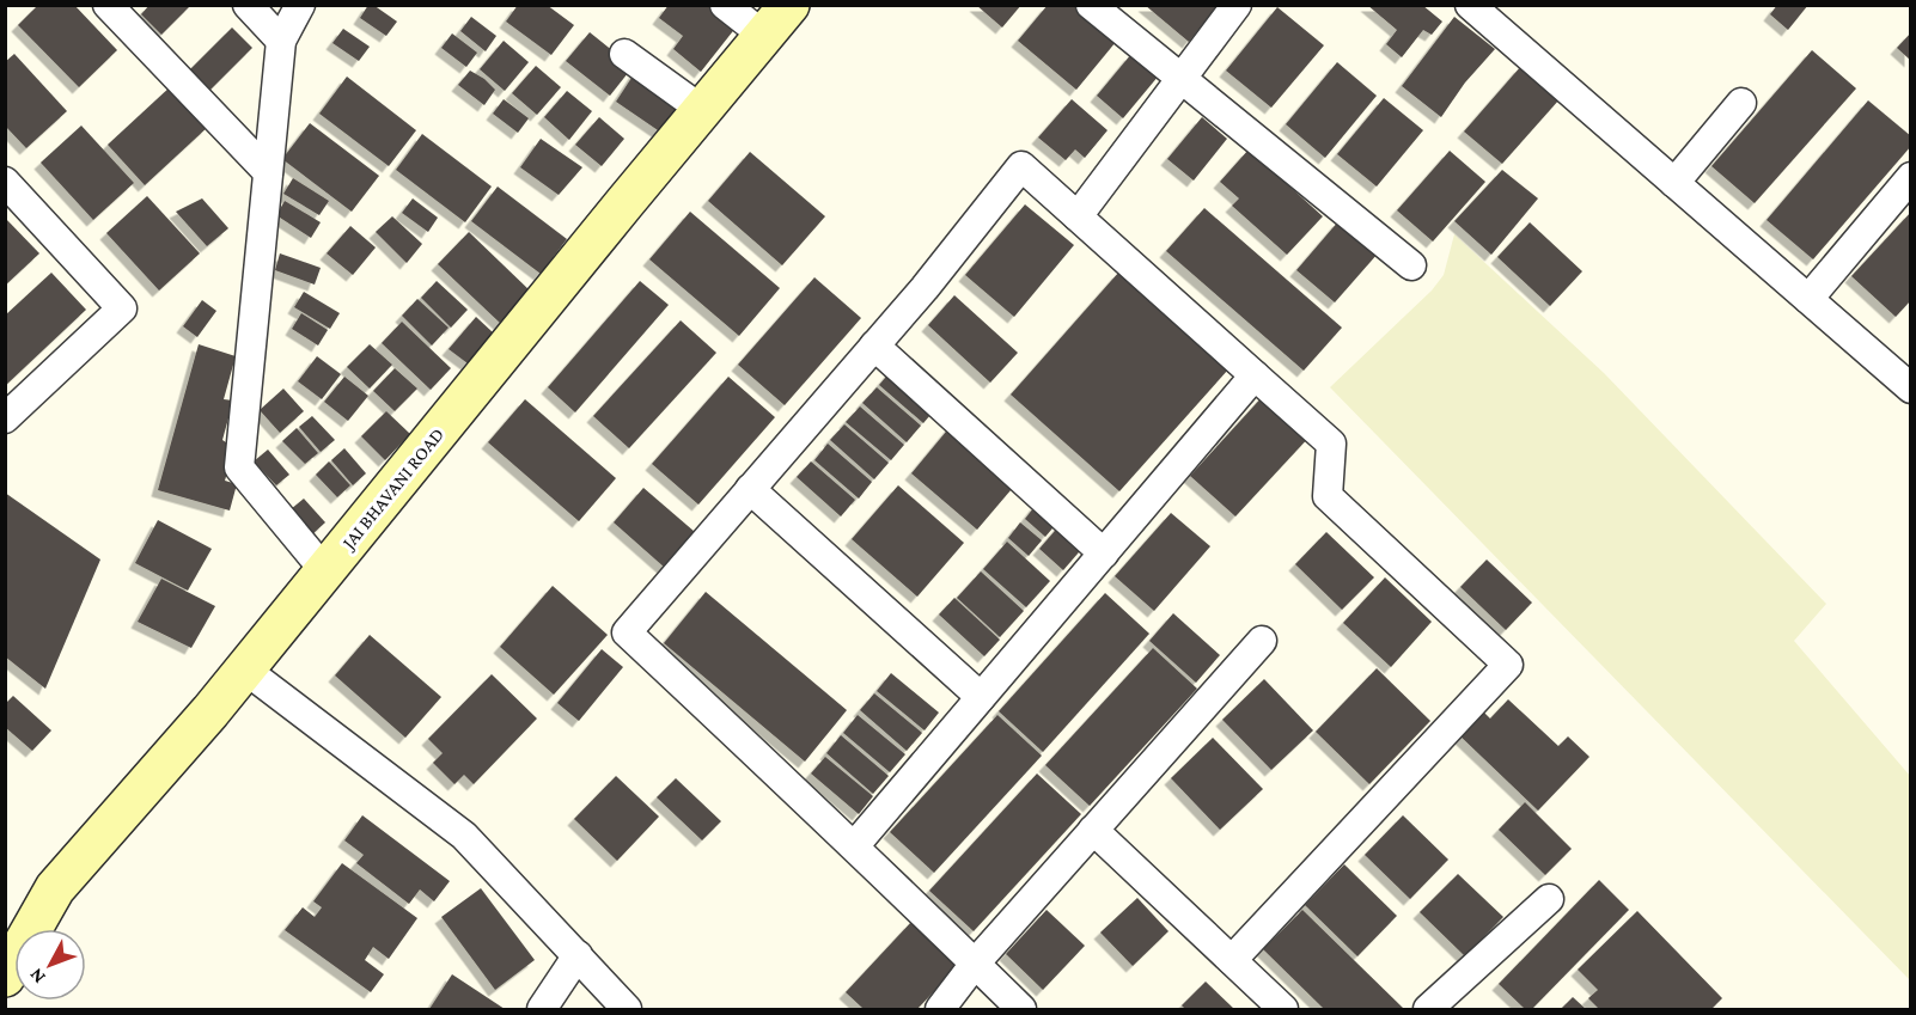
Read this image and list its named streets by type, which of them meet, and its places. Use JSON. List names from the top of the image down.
{
  "streets": {
    "street": ["JAI BHAVANI ROAD"]
  },
  "north": "bottom left"
}
